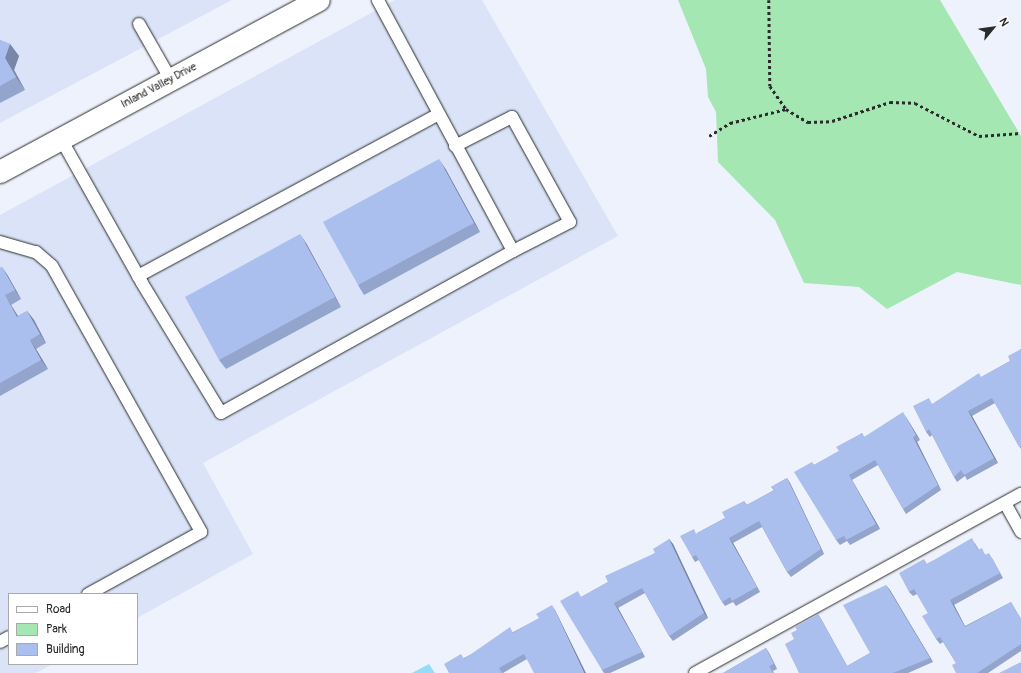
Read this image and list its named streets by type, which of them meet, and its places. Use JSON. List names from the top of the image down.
{
  "streets": {
    "street": ["Inland Valley Drive"]
  },
  "legend": ["Road", "Park", "Building"],
  "north": "top right"
}
